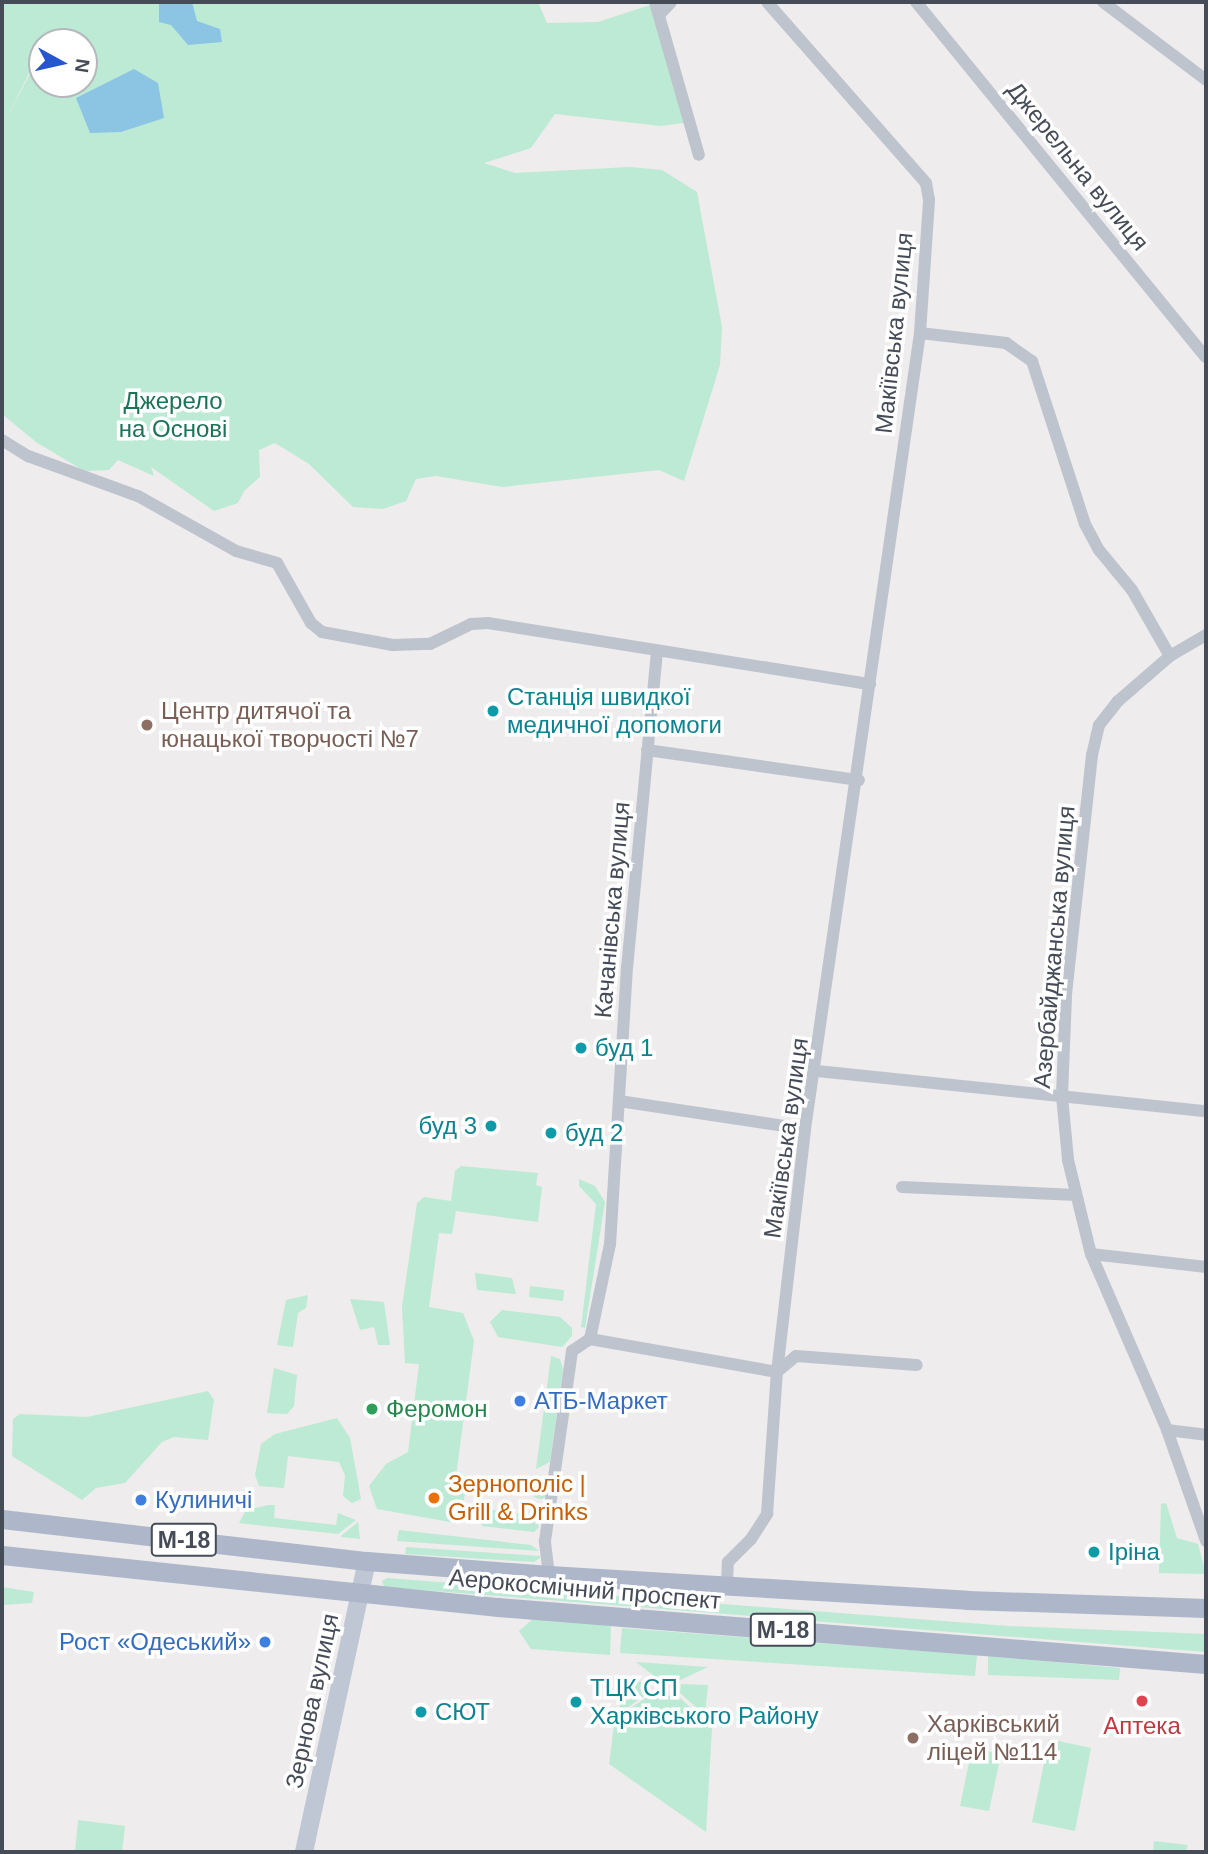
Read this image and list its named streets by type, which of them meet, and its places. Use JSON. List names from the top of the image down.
{
  "streets": {
    "main road": ["М-18", "Аерокосмічний проспект"],
    "street": [
      "Джерельна вулиця",
      "Макіївська вулиця",
      "Качанівська вулиця",
      "Азербайджанська вулиця",
      "Зернова вулиця"
    ]
  },
  "crossings": [
    ["Макіївська вулиця", "Аерокосмічний проспект"],
    ["Качанівська вулиця", "Аерокосмічний проспект"],
    ["Аерокосмічний проспект", "Зернова вулиця"]
  ],
  "parks": ["Джерело на Основі"],
  "places": [
    "Станція швидкої медичної допомоги",
    "Центр дитячої та юнацької творчості №7",
    "буд 1",
    "буд 3",
    "буд 2",
    "АТБ-Маркет",
    "Феромон",
    "Зернополіс | Grill & Drinks",
    "Кулиничі",
    "Іріна",
    "Рост «Одеський»",
    "Аптека",
    "ТЦК СП Харківського Району",
    "СЮТ",
    "Харківський ліцей №114"
  ],
  "north": "right"
}
